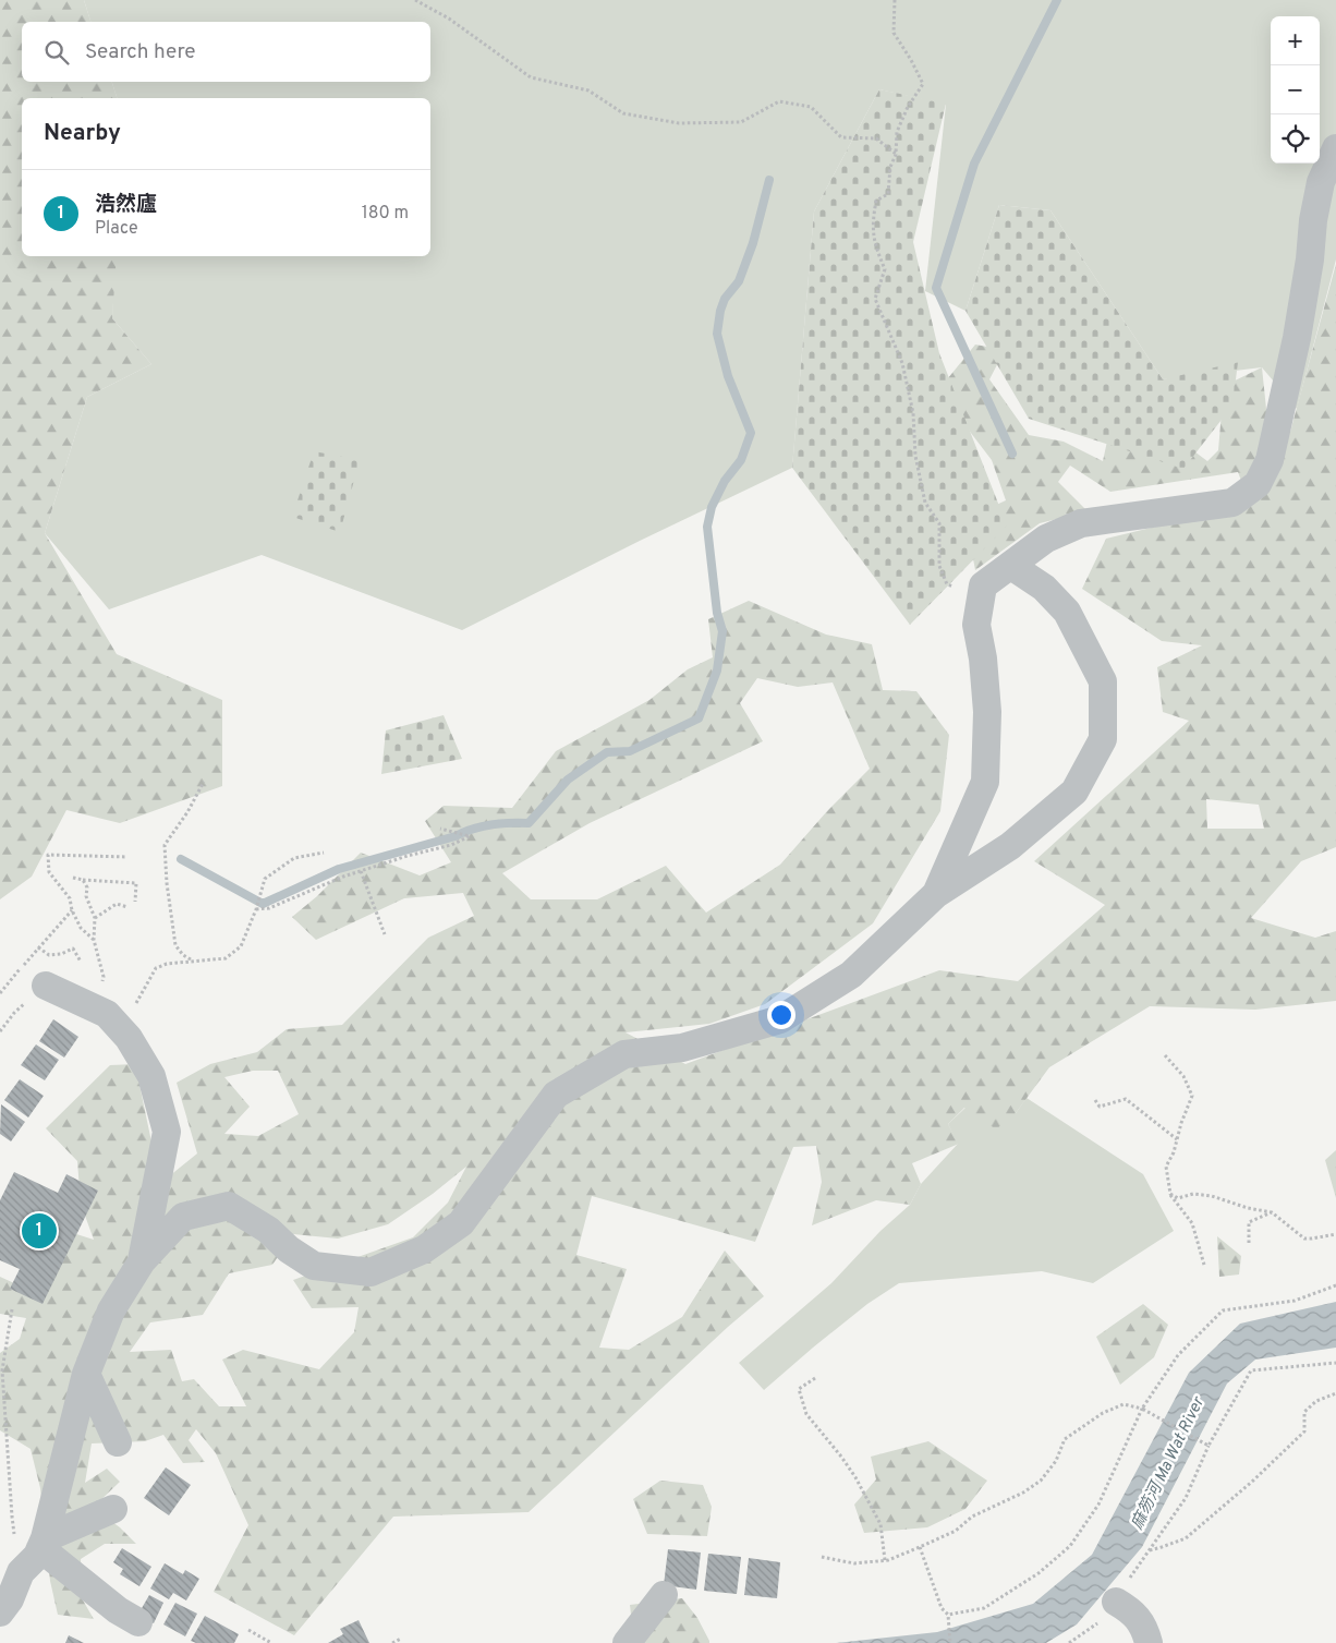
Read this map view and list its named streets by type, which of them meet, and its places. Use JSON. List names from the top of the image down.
{
  "water": ["麻笏河 Ma Wat River"],
  "page": {
    "map_buttons": ["+", "−"],
    "search": "Search here",
    "heading": "Nearby",
    "list": [
      {
        "mark": "1",
        "name": "浩然廬",
        "note": "Place",
        "value": "180 m"
      }
    ],
    "pins": "1"
  }
}
